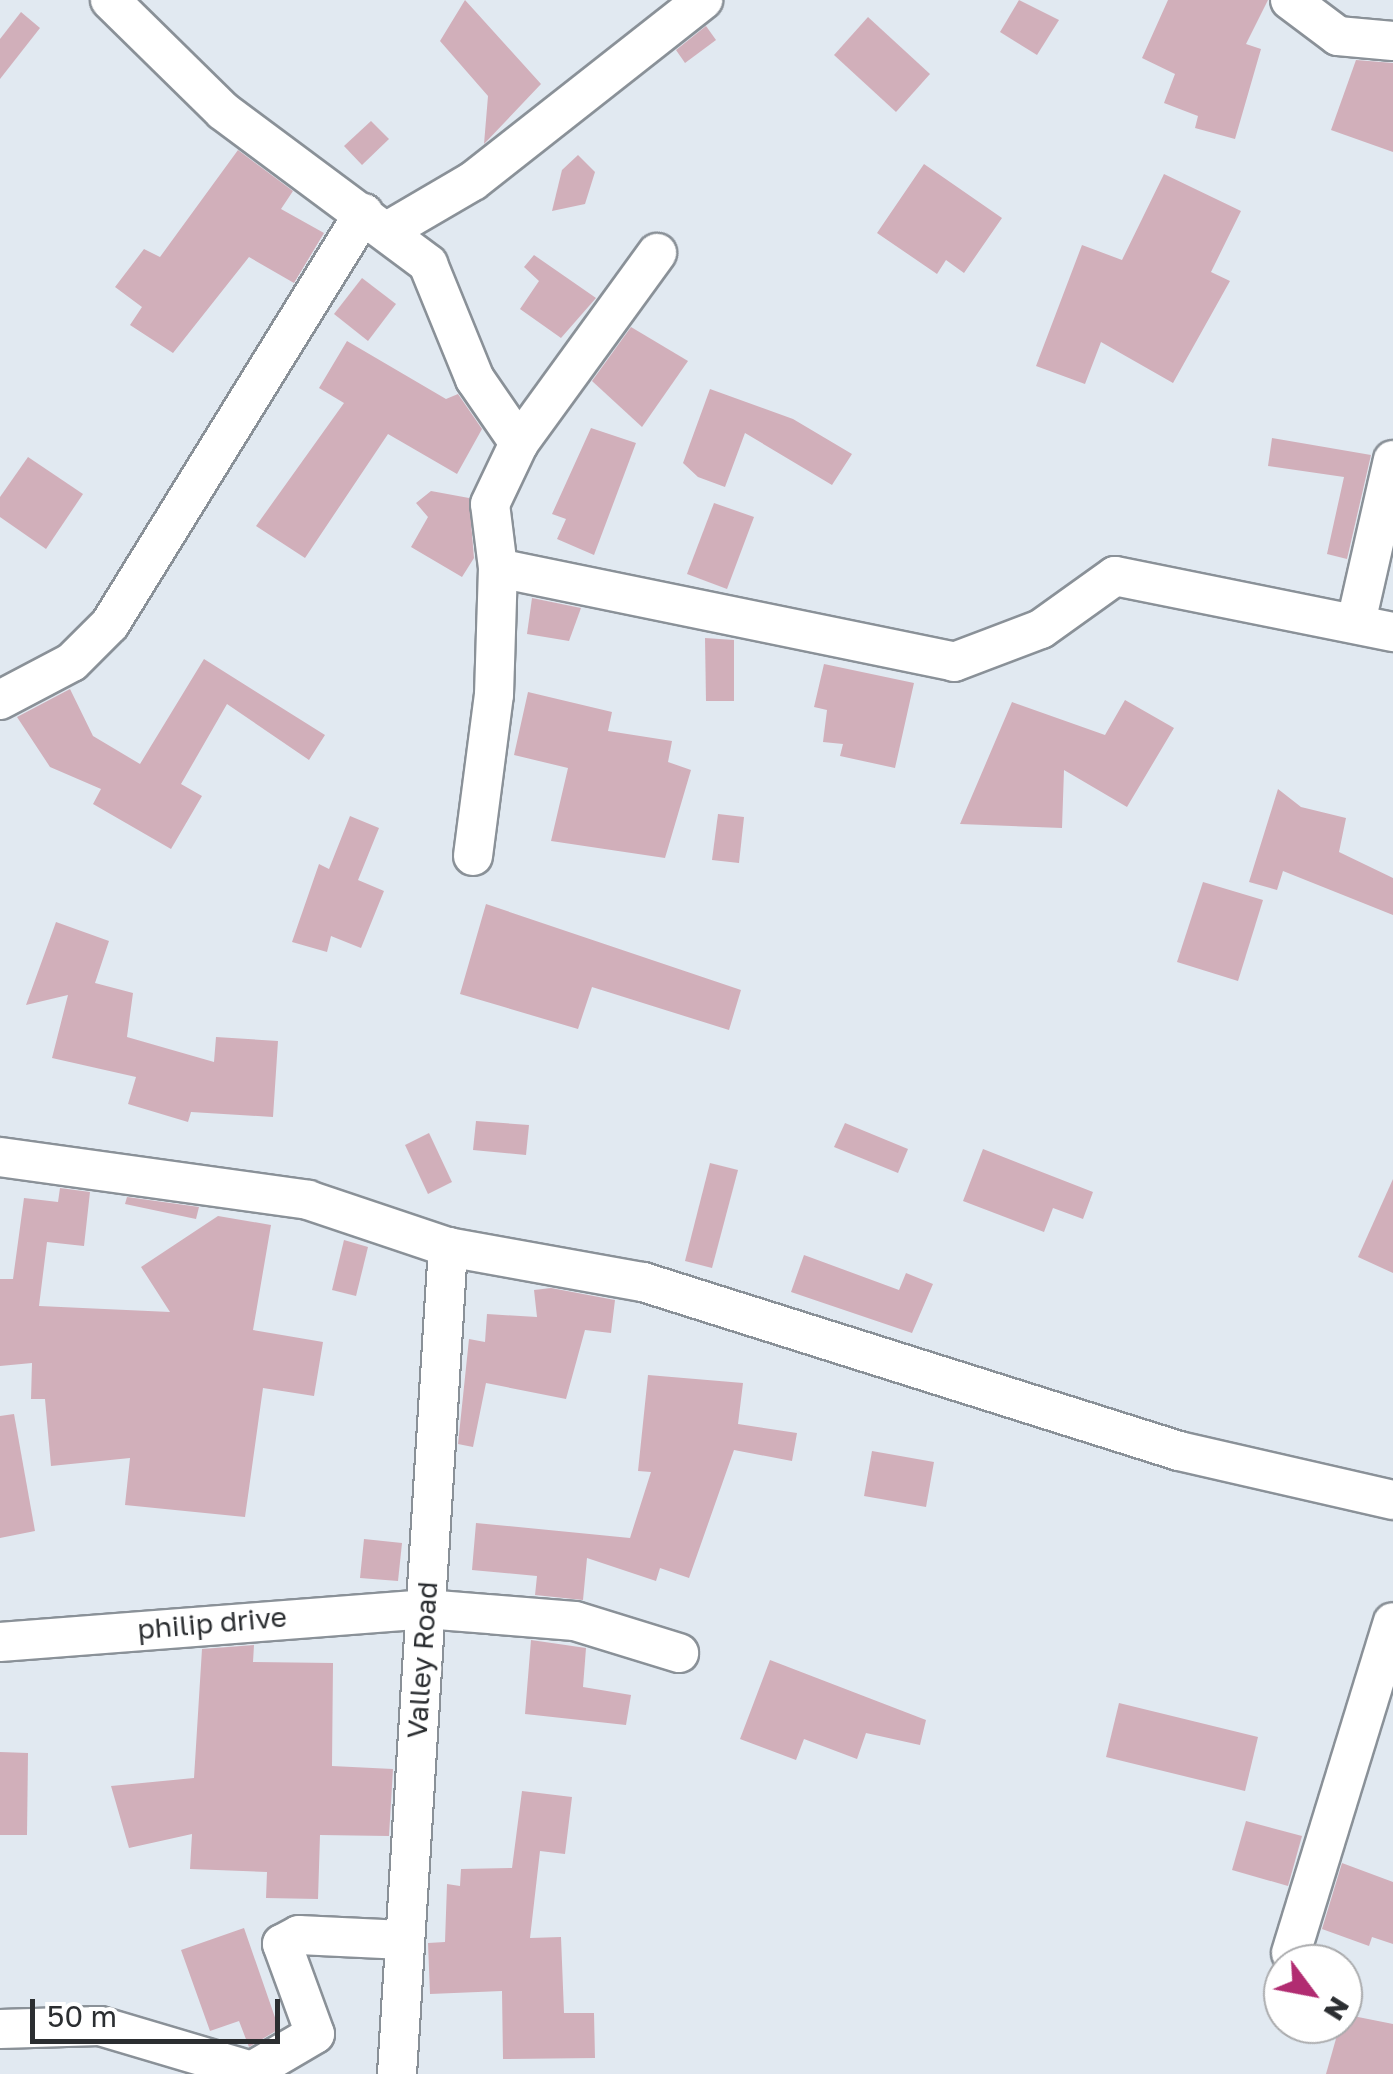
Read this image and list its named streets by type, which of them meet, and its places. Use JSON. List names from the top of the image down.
{
  "streets": {
    "street": ["philip drive", "Valley Road"]
  },
  "crossings": [
    ["philip drive", "Valley Road"]
  ],
  "scale_bar": "50 m",
  "north": "bottom right"
}
